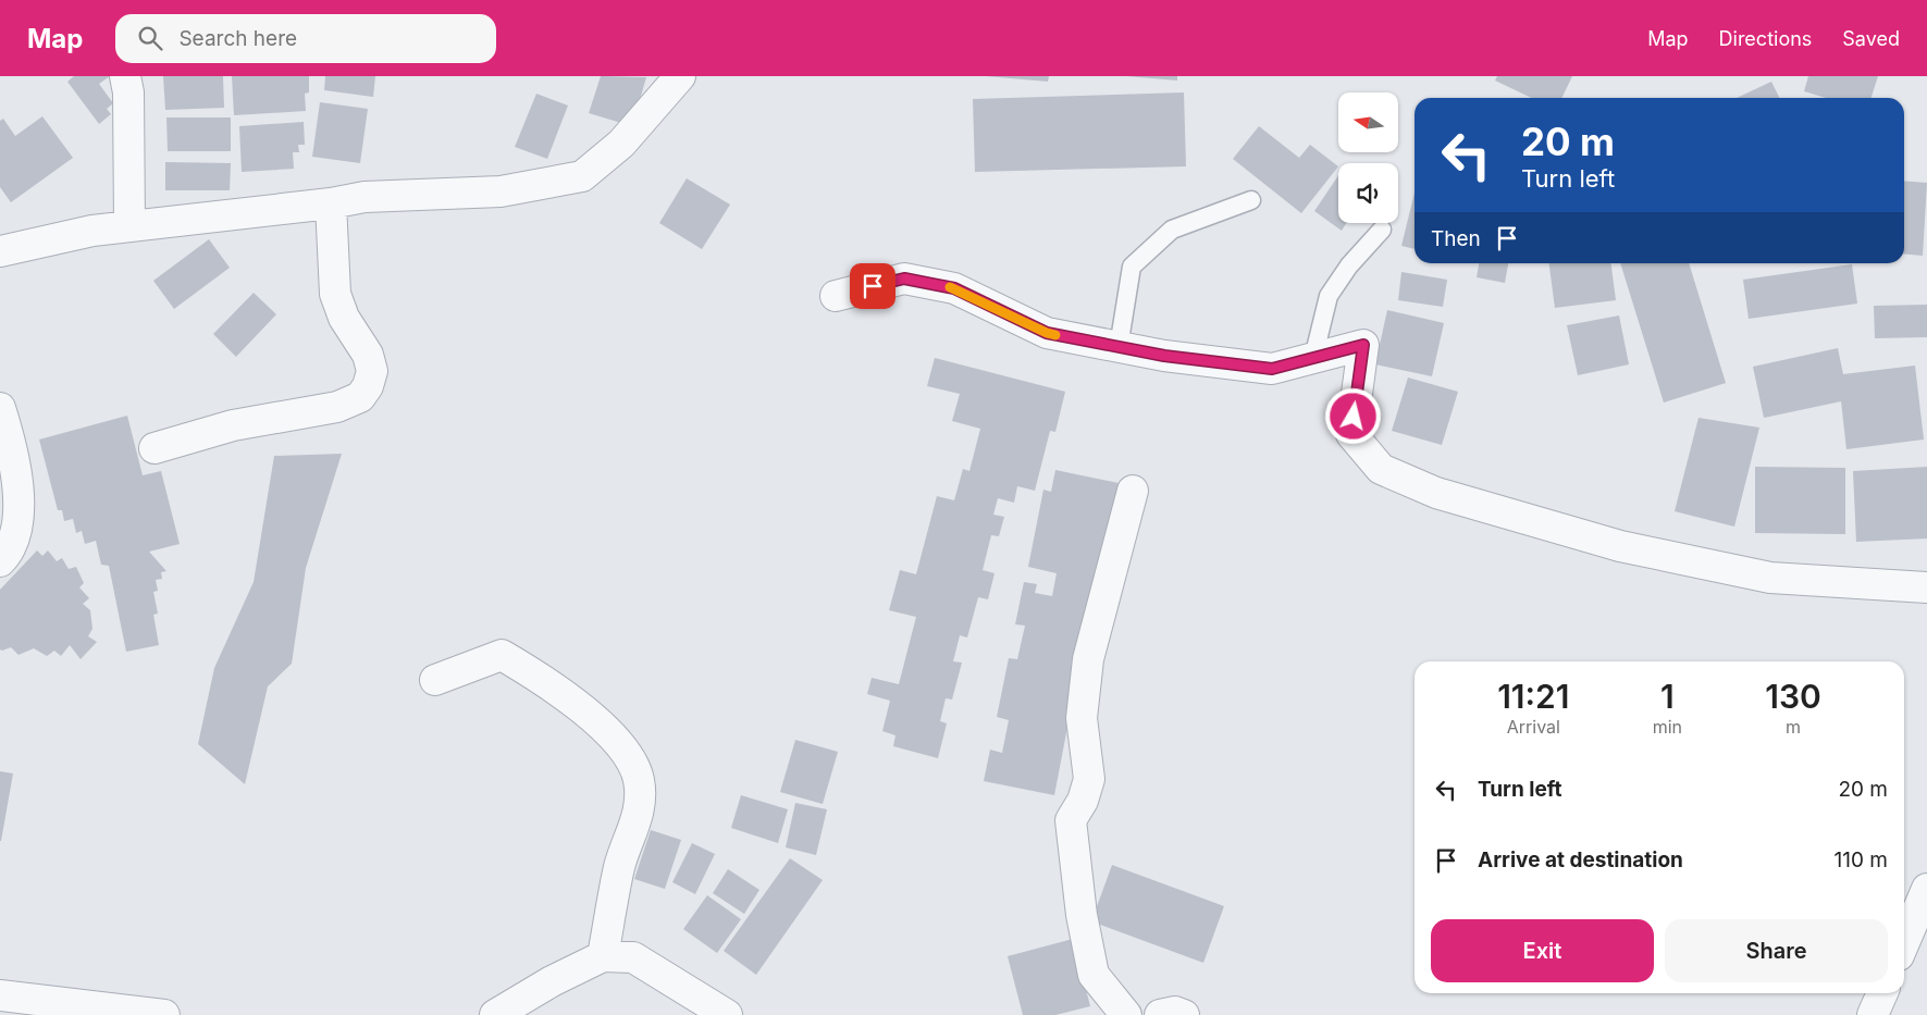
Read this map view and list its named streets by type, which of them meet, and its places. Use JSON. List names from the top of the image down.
{
  "north": "left",
  "page": {
    "header": "Map",
    "search": "Search here",
    "nav": ["Map", "Directions", "Saved"],
    "turn": ["20 m", "Turn left"],
    "then": "Then",
    "eta": [
      "11:21",
      "Arrival",
      "1",
      "min",
      "130",
      "m"
    ],
    "list": [
      {
        "name": "Turn left",
        "value": "20 m"
      },
      {
        "name": "Arrive at destination",
        "value": "110 m"
      }
    ],
    "buttons": ["Exit", "Share"]
  }
}
